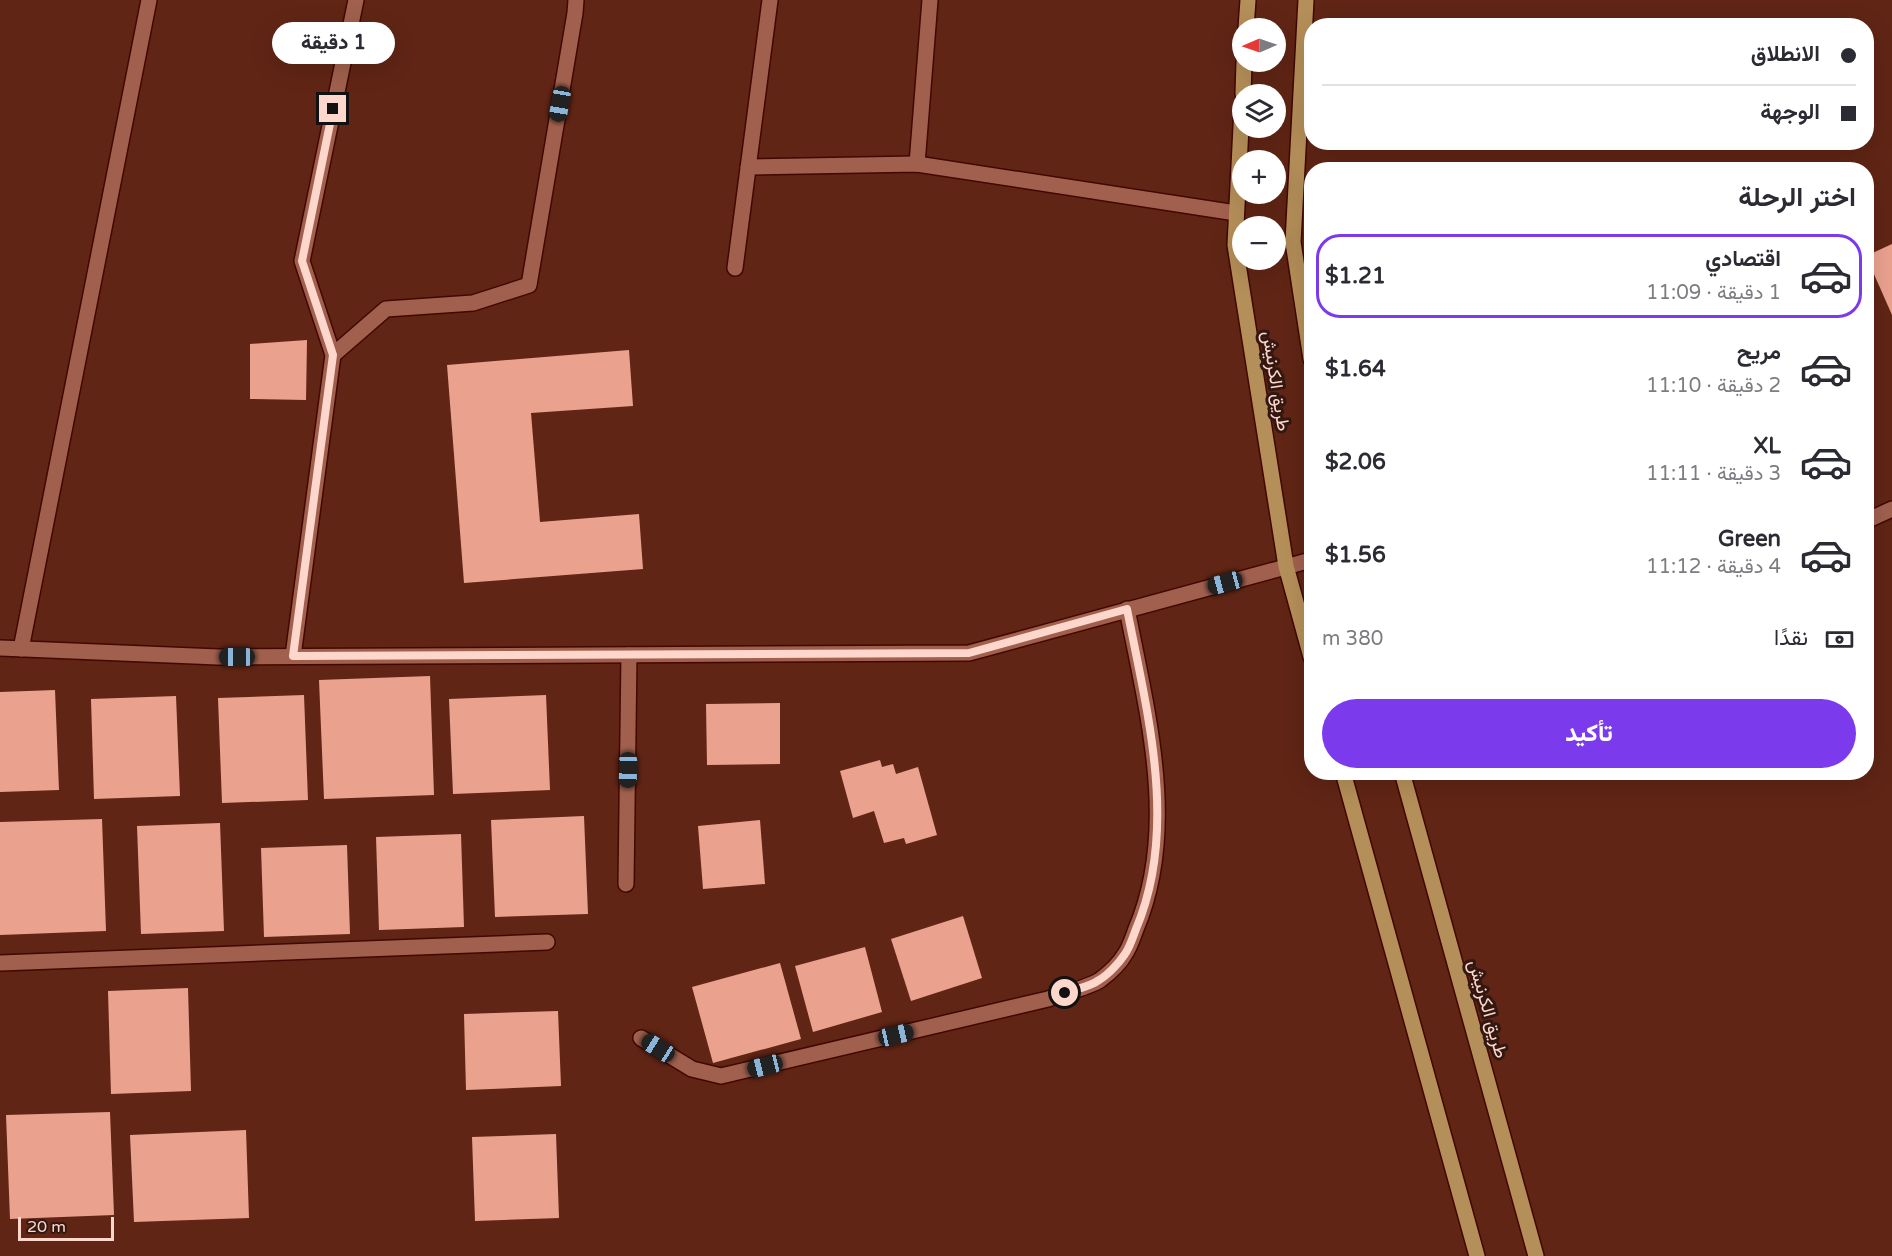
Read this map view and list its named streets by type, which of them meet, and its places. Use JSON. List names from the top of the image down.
{
  "streets": {
    "main road": ["طريق الكرنيش"]
  },
  "scale_bar": "20 m",
  "north": "left",
  "page": {
    "map_buttons": ["+", "−"],
    "banner": ["الانطلاق", "الوجهة"],
    "bubble": "1 دقيقة",
    "heading": "اختر الرحلة",
    "list": [
      {
        "name": "اقتصادي",
        "note": "1 دقيقة · 11:09",
        "value": "$1.21"
      },
      {
        "name": "مريح",
        "note": "2 دقيقة · 11:10",
        "value": "$1.64"
      },
      {
        "name": "XL",
        "note": "3 دقيقة · 11:11",
        "value": "$2.06"
      },
      {
        "name": "Green",
        "note": "4 دقيقة · 11:12",
        "value": "$1.56"
      }
    ],
    "pay": ["نقدًا", "380 m"],
    "buttons": "تأكيد",
    "scale": "20 m"
  }
}
